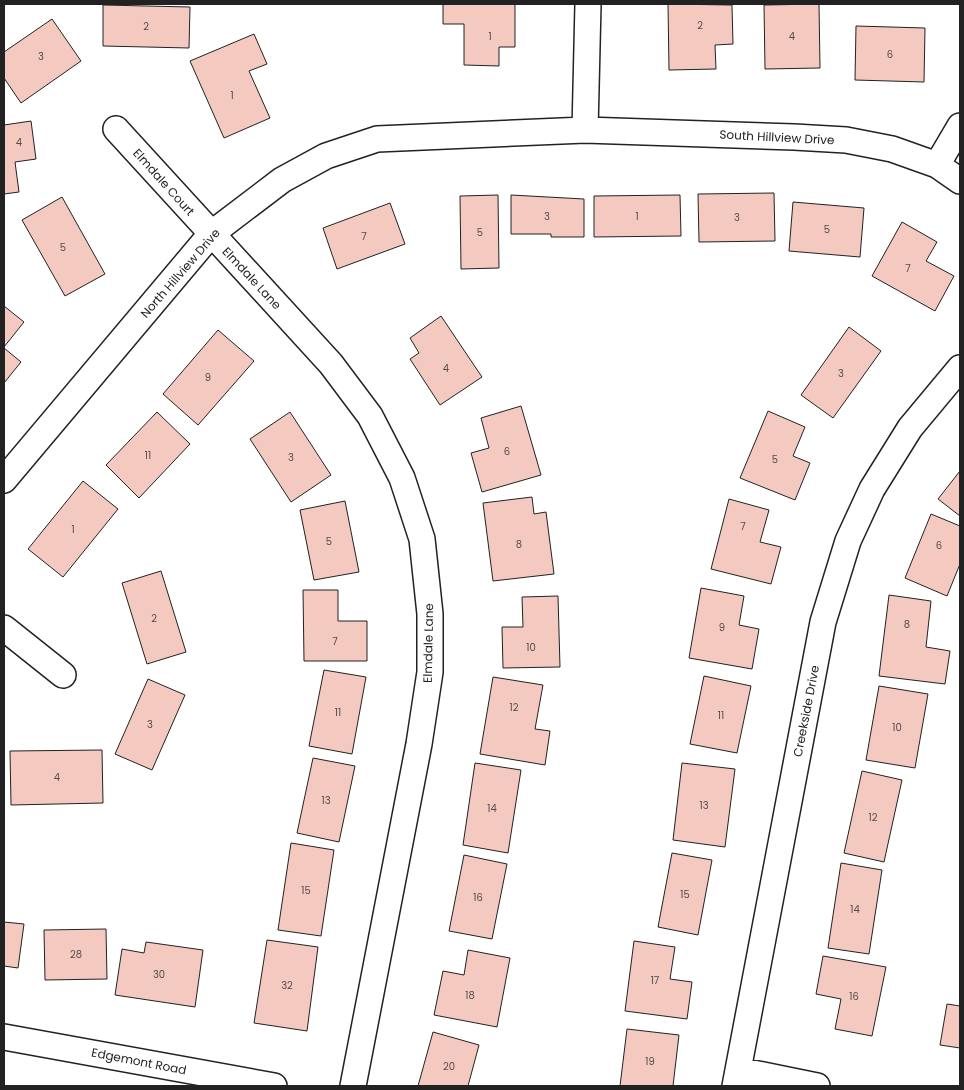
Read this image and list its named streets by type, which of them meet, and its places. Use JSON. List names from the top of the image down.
{
  "streets": {
    "street": [
      "South Hillview Drive",
      "Elmdale Court",
      "North Hillview Drive",
      "Elmdale Lane",
      "Creekside Drive",
      "Edgemont Road"
    ]
  },
  "crossings": [
    ["South Hillview Drive", "North Hillview Drive"],
    ["Elmdale Court", "North Hillview Drive"],
    ["Elmdale Court", "Elmdale Lane"],
    ["North Hillview Drive", "Elmdale Lane"]
  ],
  "house_numbers": [
    "2",
    "2",
    "1",
    "4",
    "6",
    "3",
    "1",
    "4",
    "3",
    "1",
    "3",
    "5",
    "5",
    "7",
    "5",
    "7",
    "4",
    "3",
    "9",
    "6",
    "11",
    "3",
    "5",
    "7",
    "1",
    "5",
    "8",
    "6",
    "2",
    "8",
    "9",
    "7",
    "10",
    "12",
    "11",
    "11",
    "3",
    "10",
    "4",
    "13",
    "13",
    "14",
    "12",
    "15",
    "15",
    "16",
    "14",
    "28",
    "30",
    "17",
    "32",
    "18",
    "16",
    "19",
    "20"
  ]
}
